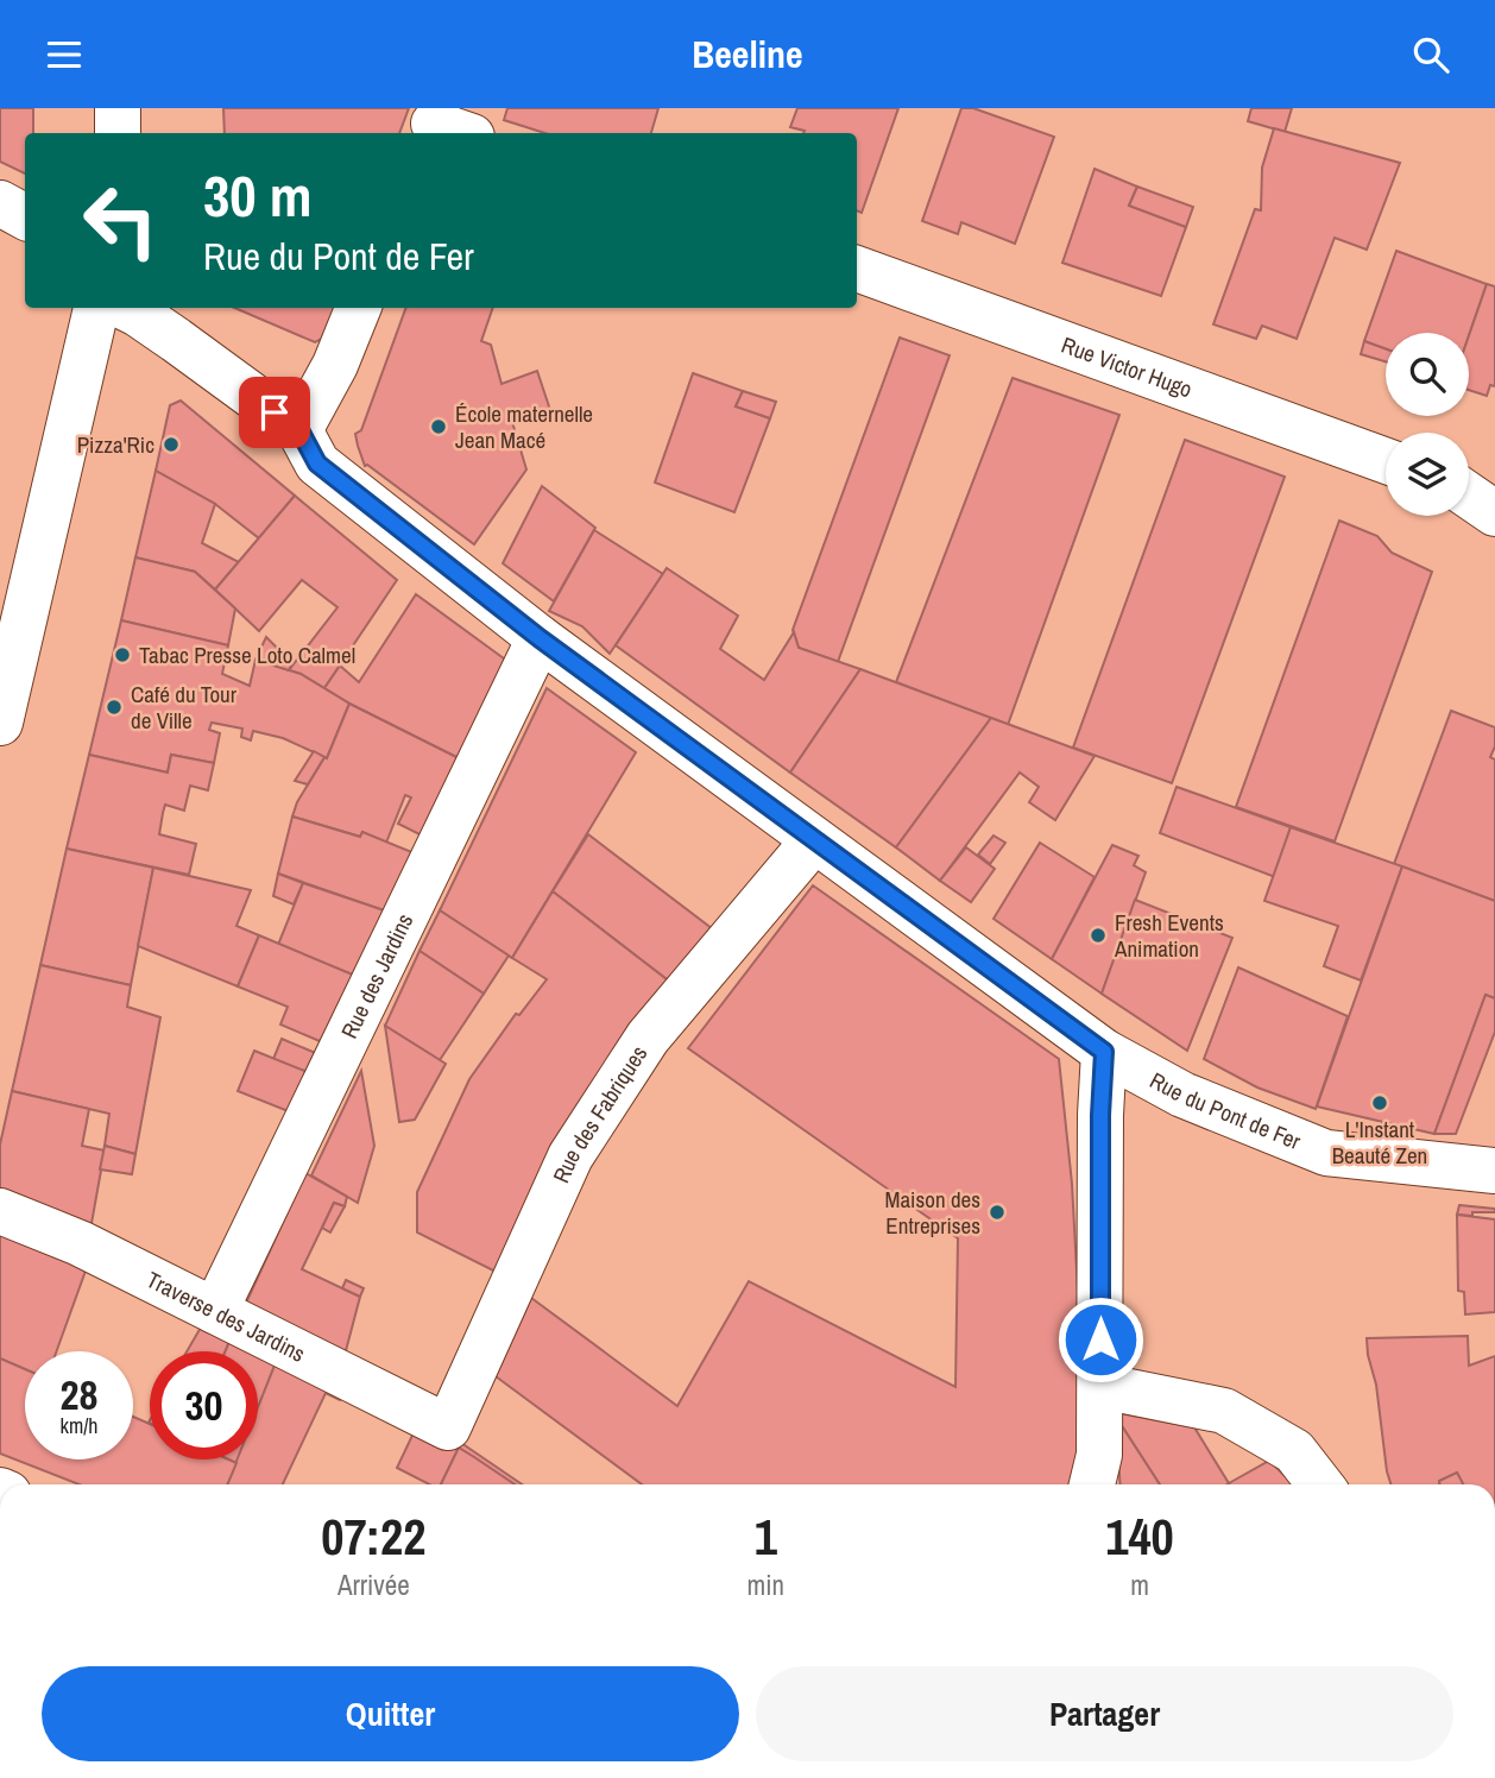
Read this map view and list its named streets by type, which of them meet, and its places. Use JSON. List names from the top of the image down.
{
  "streets": {
    "street": [
      "Rue Victor Hugo",
      "Rue des Jardins",
      "Rue du Pont de Fer",
      "Rue des Fabriques",
      "Traverse des Jardins"
    ]
  },
  "crossings": [
    ["Rue des Jardins", "Rue du Pont de Fer"],
    ["Rue des Jardins", "Traverse des Jardins"],
    ["Rue du Pont de Fer", "Rue des Fabriques"],
    ["Rue des Fabriques", "Traverse des Jardins"]
  ],
  "places": [
    "École maternelle Jean Macé",
    "Pizza'Ric",
    "Tabac Presse Loto Calmel",
    "Café du Tour de Ville",
    "Fresh Events Animation",
    "L'Instant Beauté Zen",
    "Maison des Entreprises"
  ],
  "page": {
    "header": "Beeline",
    "turn": ["30 m", "Rue du Pont de Fer"],
    "speed": "28 km/h",
    "limit": "30",
    "eta": [
      "07:22",
      "Arrivée",
      "1",
      "min",
      "140",
      "m"
    ],
    "buttons": ["Quitter", "Partager"]
  }
}
